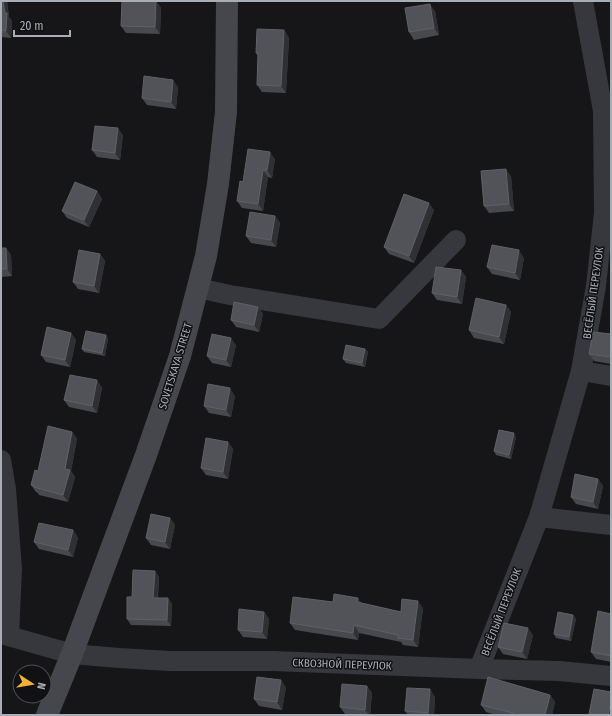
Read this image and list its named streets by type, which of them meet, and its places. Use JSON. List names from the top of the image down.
{
  "streets": {
    "main road": ["SOVETSKAYA STREET"],
    "street": ["ВЕСЁЛЫЙ ПЕРЕУЛОК", "СКВОЗНОЙ ПЕРЕУЛОК"]
  },
  "crossings": [
    ["ВЕСЁЛЫЙ ПЕРЕУЛОК", "СКВОЗНОЙ ПЕРЕУЛОК"],
    ["SOVETSKAYA STREET", "СКВОЗНОЙ ПЕРЕУЛОК"]
  ],
  "scale_bar": "20 m",
  "north": "right"
}
